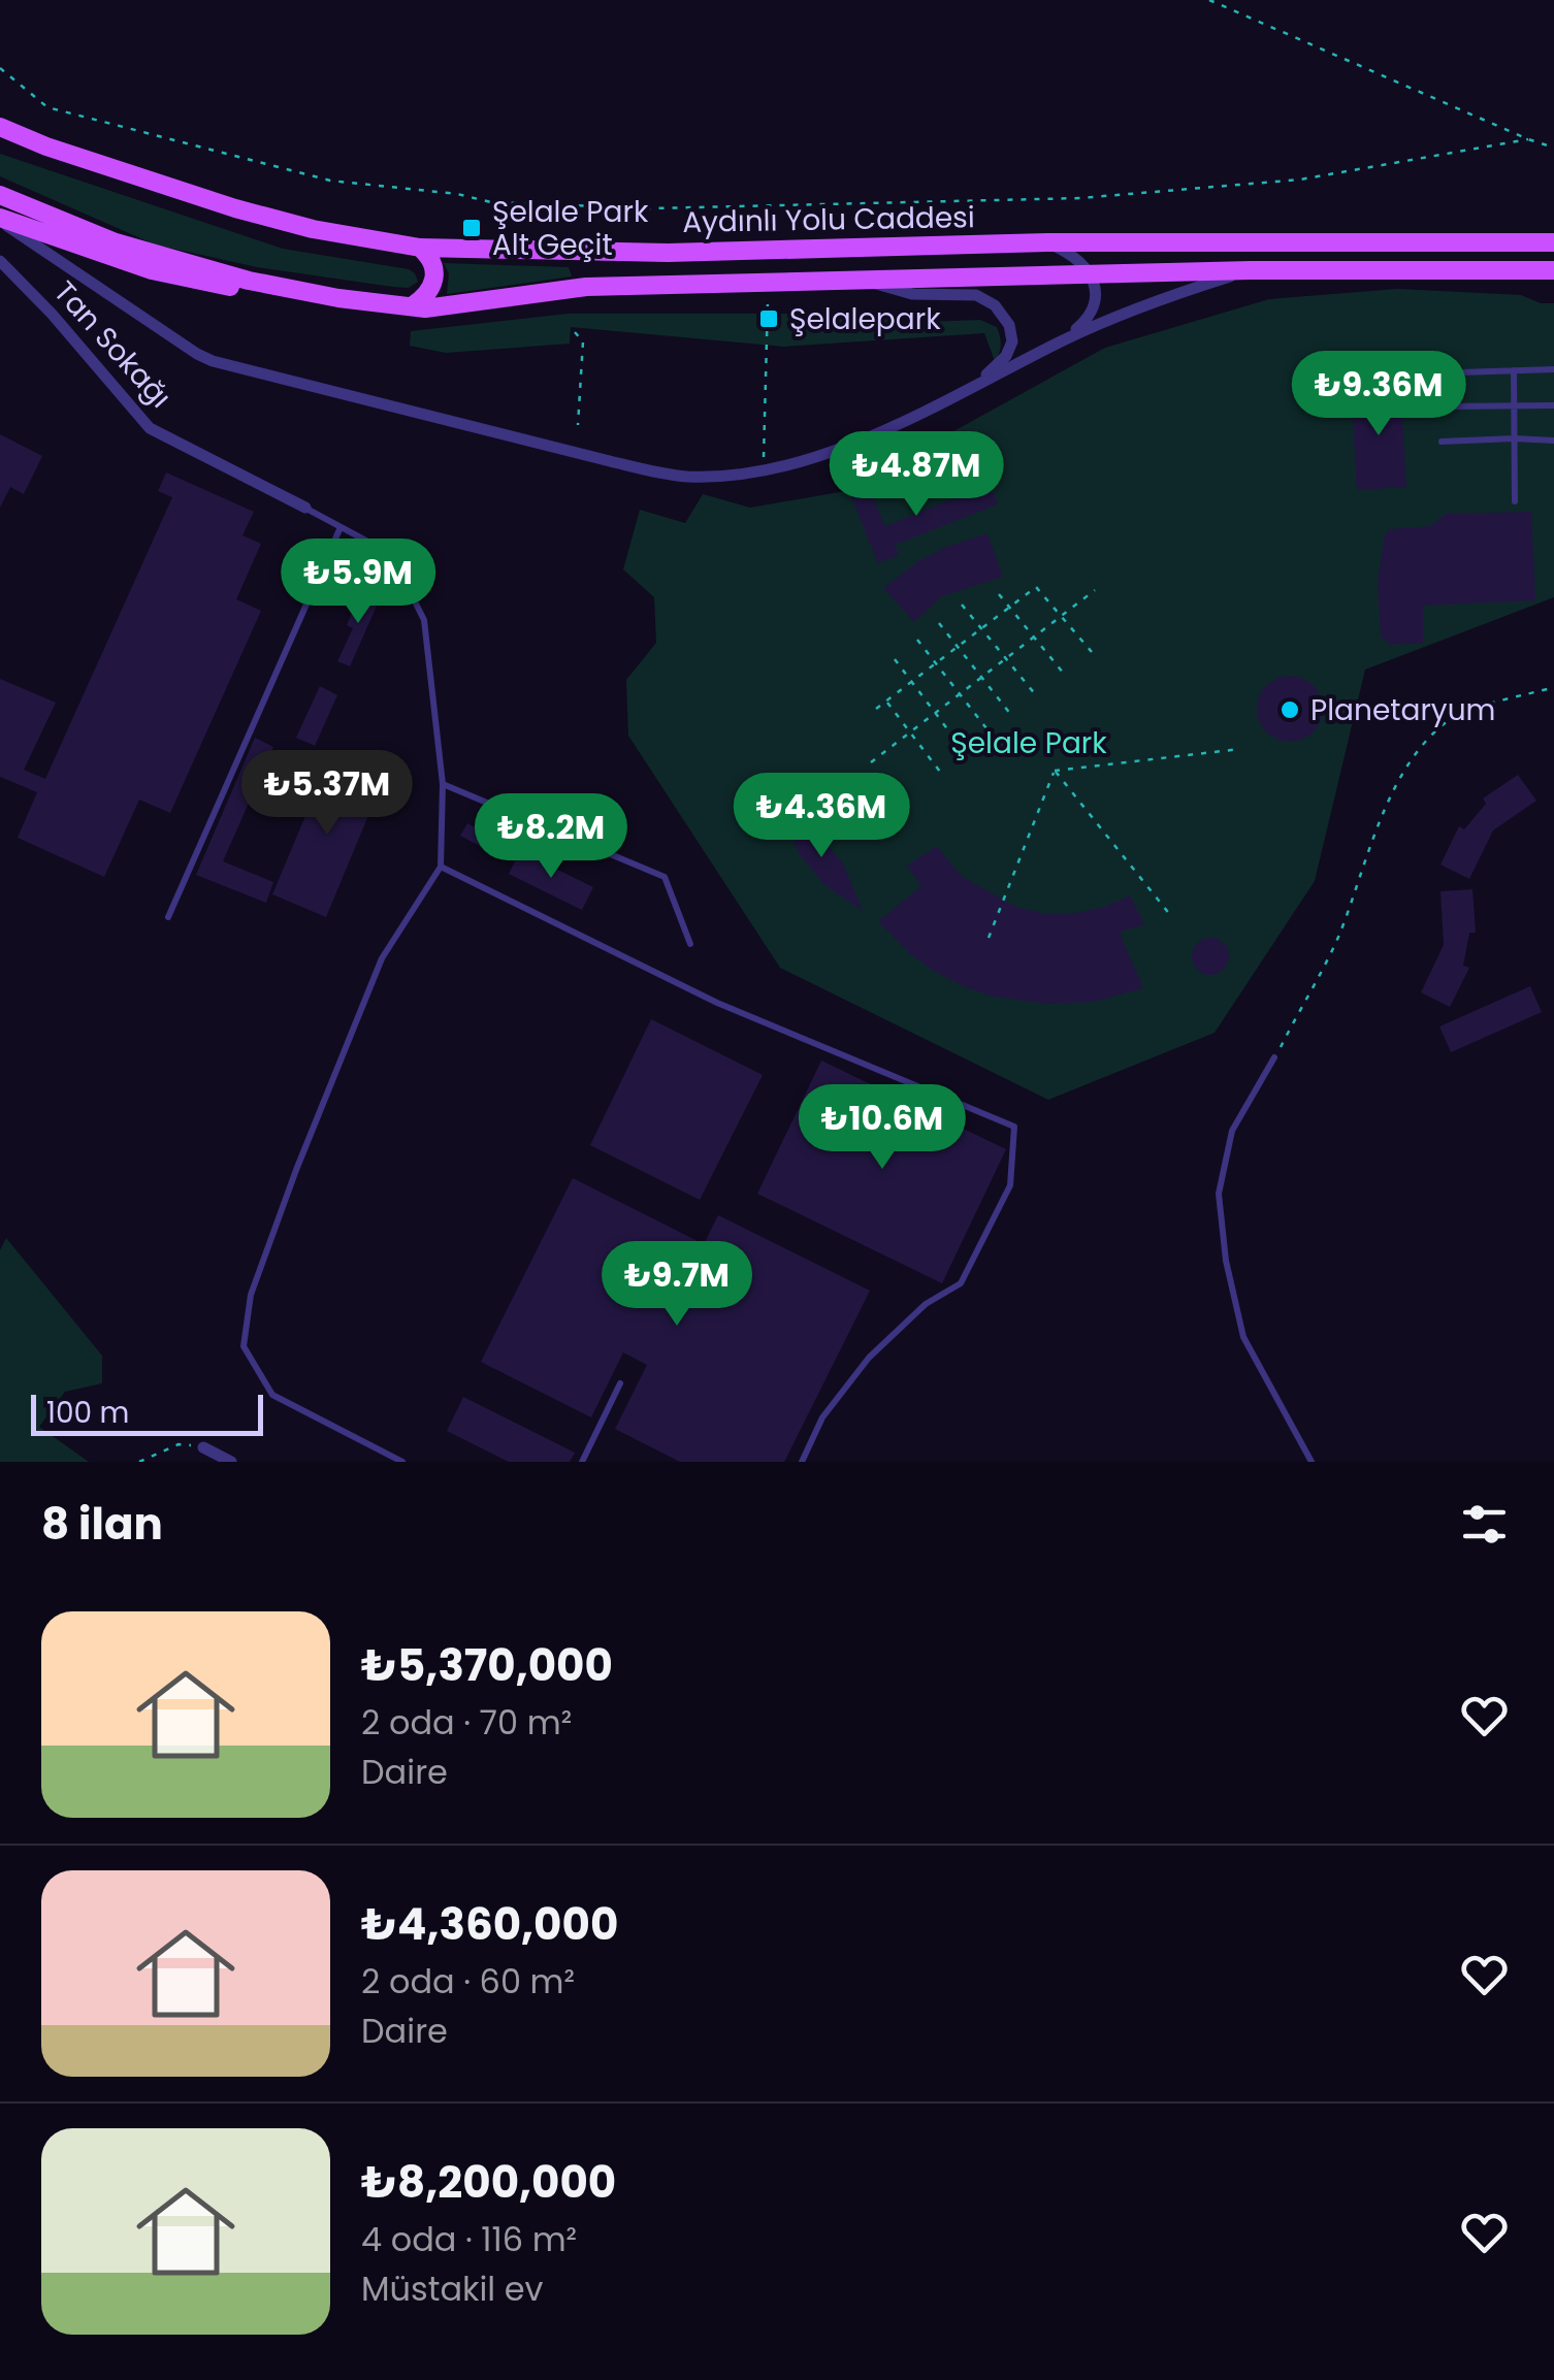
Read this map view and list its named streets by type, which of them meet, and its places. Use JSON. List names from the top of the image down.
{
  "streets": {
    "main road": ["Aydınlı Yolu Caddesi"],
    "street": ["Tan Sokağı"]
  },
  "parks": ["Şelale Park"],
  "places": {
    "transit": ["Şelale Park Alt Geçit", "Şelalepark"],
    "other": ["Planetaryum"]
  },
  "scale_bar": "100 m",
  "page": {
    "price": [
      "₺9.36M",
      "₺4.87M",
      "₺5.9M",
      "₺5.37M",
      "₺4.36M",
      "₺8.2M",
      "₺10.6M",
      "₺9.7M"
    ],
    "scale": "100 m",
    "heading": "8 ilan",
    "list": [
      {
        "name": "₺5,370,000",
        "note": "2 oda · 70 m² · Daire"
      },
      {
        "name": "₺4,360,000",
        "note": "2 oda · 60 m² · Daire"
      },
      {
        "name": "₺8,200,000",
        "note": "4 oda · 116 m² · Müstakil ev"
      }
    ]
  }
}
